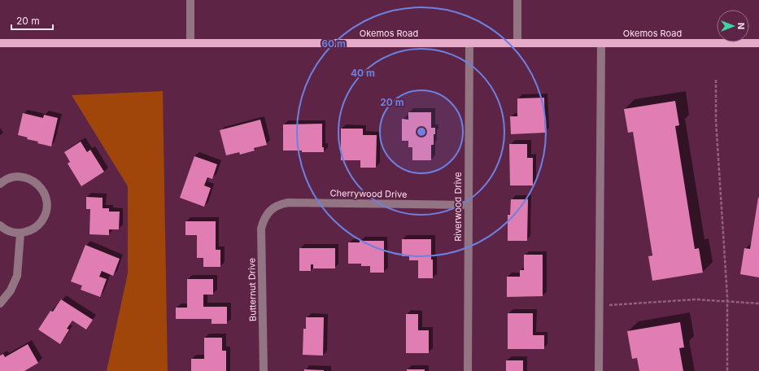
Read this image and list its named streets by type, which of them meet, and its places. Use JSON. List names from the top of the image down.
{
  "streets": {
    "main road": ["Okemos Road"],
    "street": ["Cherrywood Drive", "Riverwood Drive", "Butternut Drive"]
  },
  "crossings": [
    ["Okemos Road", "Riverwood Drive"],
    ["Cherrywood Drive", "Riverwood Drive"],
    ["Cherrywood Drive", "Butternut Drive"]
  ],
  "scale_bar": "20 m",
  "north": "right",
  "rings": ["60 m", "40 m", "20 m"]
}
